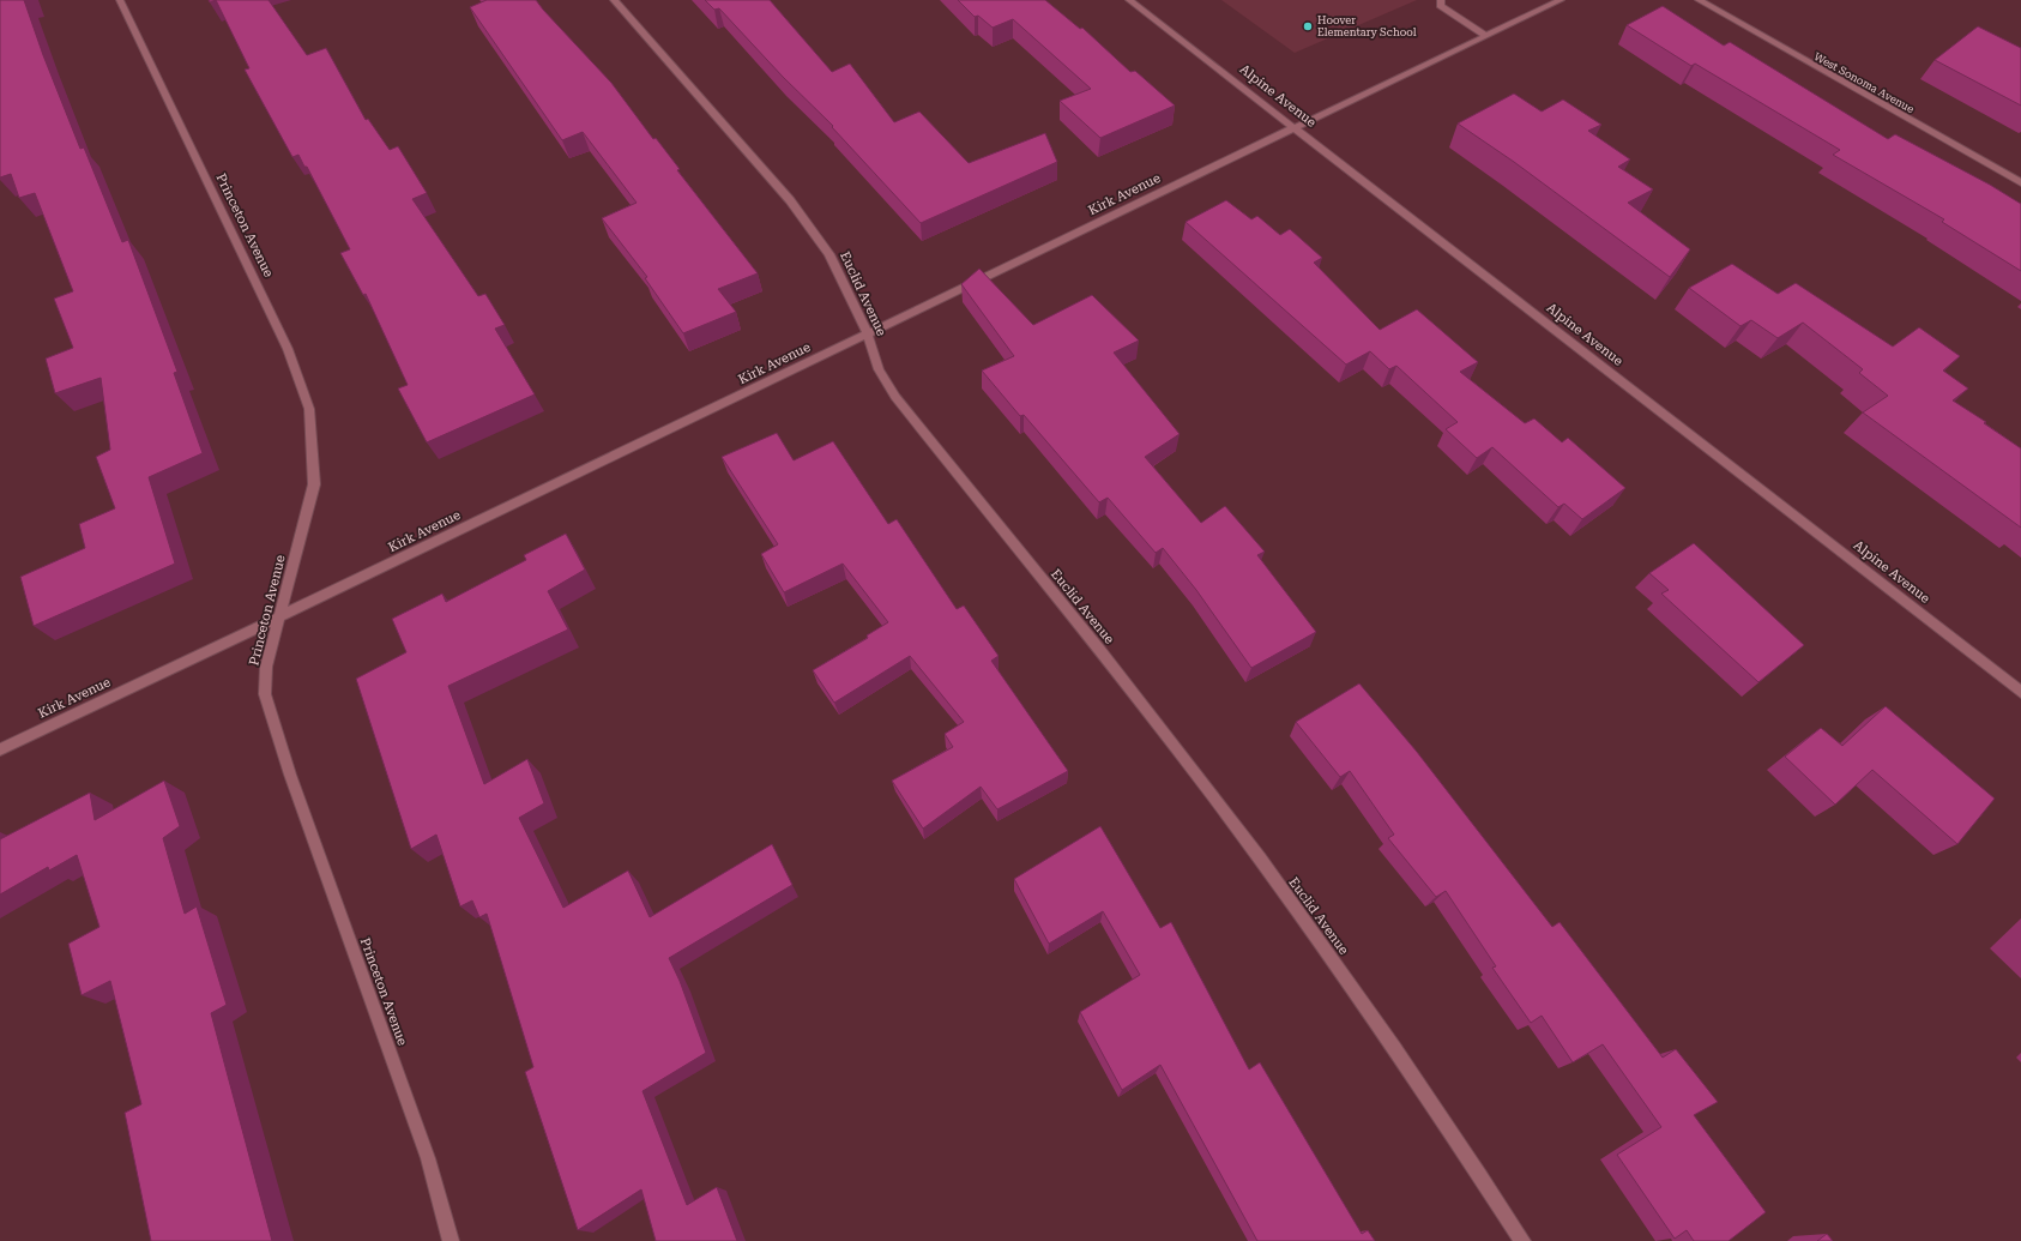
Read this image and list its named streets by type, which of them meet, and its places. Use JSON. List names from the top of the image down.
{
  "streets": {
    "street": [
      "West Sonoma Avenue",
      "Alpine Avenue",
      "Kirk Avenue",
      "Princeton Avenue",
      "Euclid Avenue"
    ]
  },
  "crossings": [
    ["Alpine Avenue", "Kirk Avenue"],
    ["Kirk Avenue", "Princeton Avenue"],
    ["Kirk Avenue", "Euclid Avenue"]
  ],
  "places": ["Hoover Elementary School"]
}
